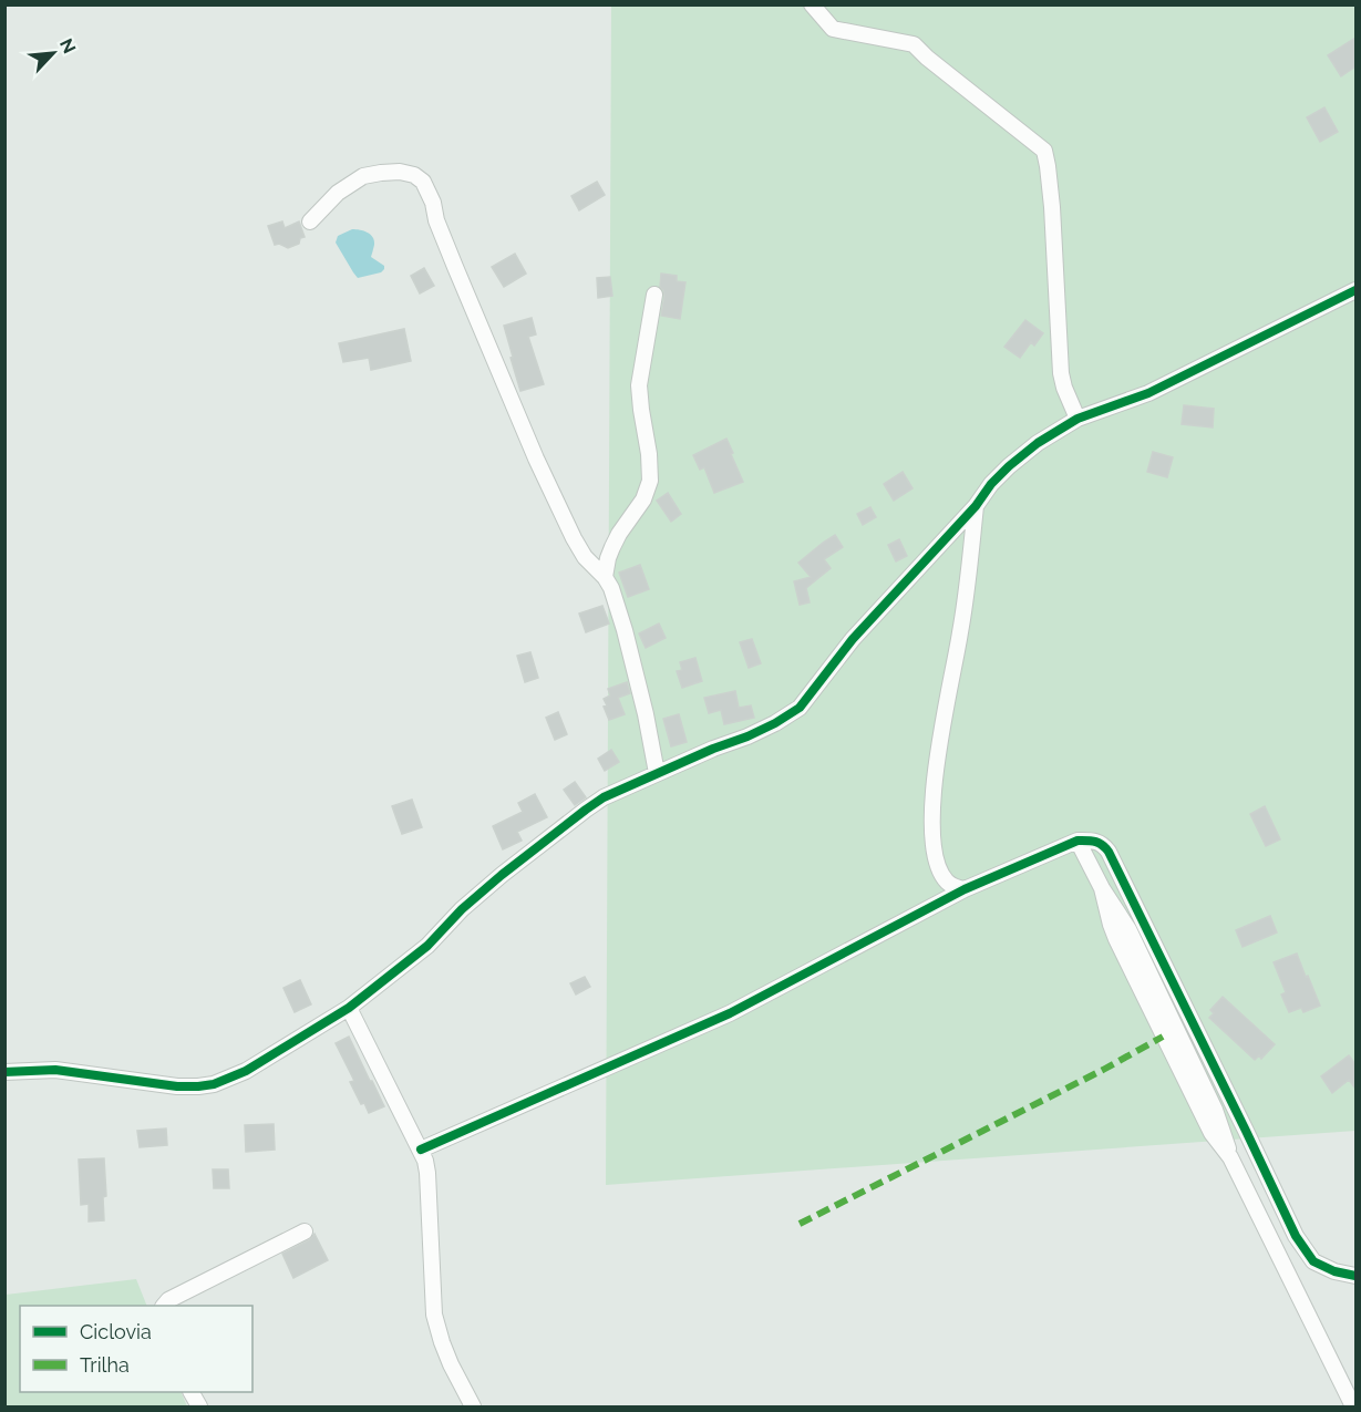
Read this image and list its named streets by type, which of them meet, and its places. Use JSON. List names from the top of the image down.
{
  "legend": ["Ciclovia", "Trilha"],
  "north": "top right"
}
